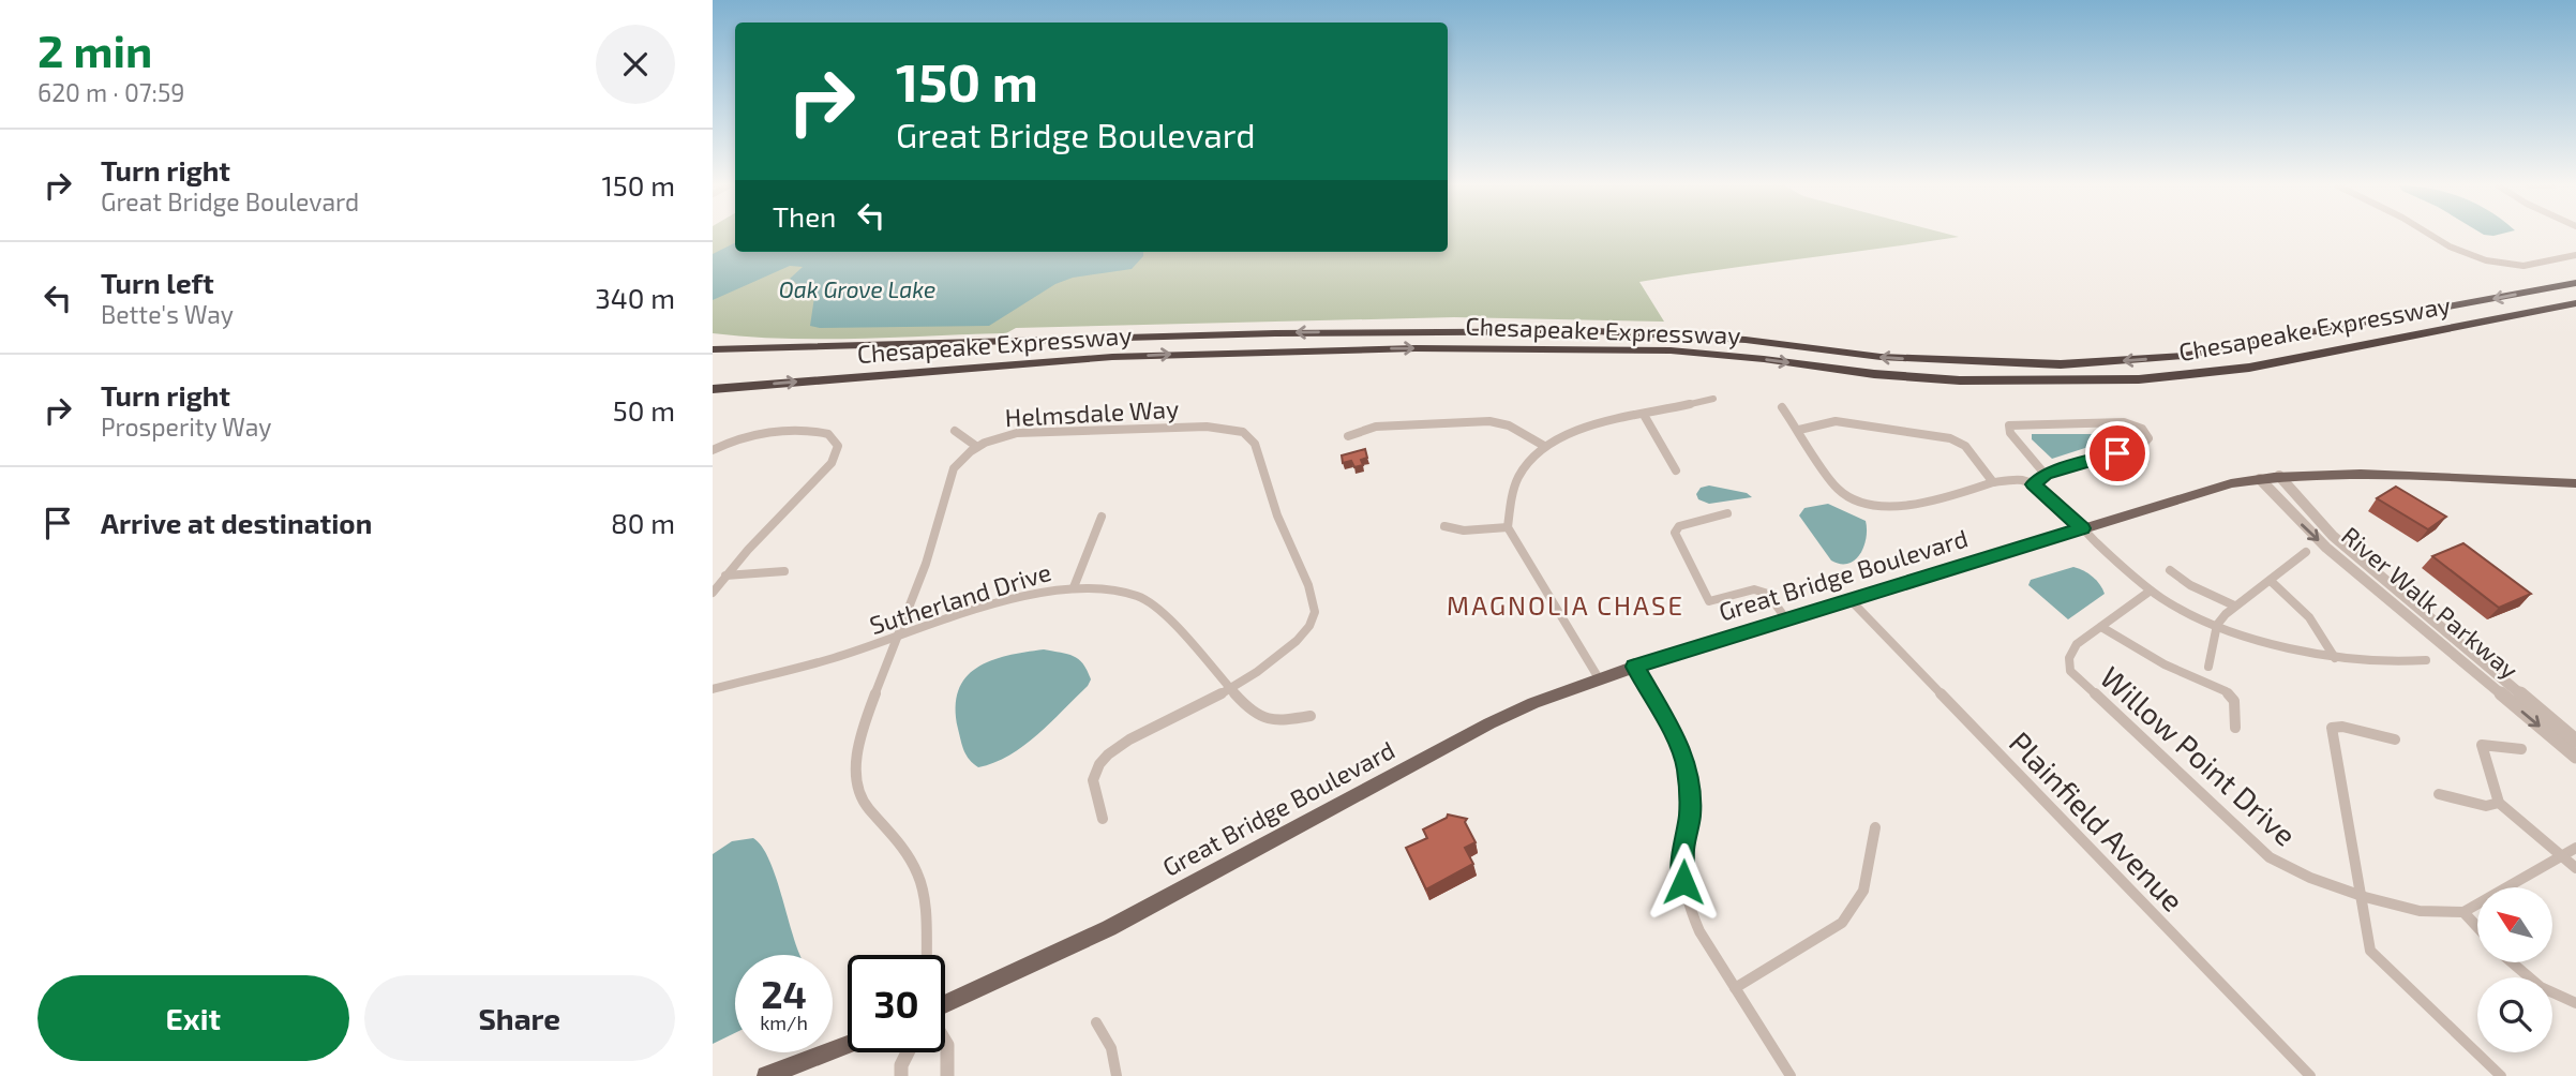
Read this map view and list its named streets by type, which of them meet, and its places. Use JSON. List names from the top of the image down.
{
  "streets": {
    "highway": ["Chesapeake Expressway"],
    "main road": ["Great Bridge Boulevard"],
    "street": [
      "Helmsdale Way",
      "Sutherland Drive",
      "River Walk Parkway",
      "Willow Point Drive",
      "Plainfield Avenue"
    ]
  },
  "crossings": [
    ["Helmsdale Way", "Sutherland Drive"],
    ["Great Bridge Boulevard", "River Walk Parkway"],
    ["Great Bridge Boulevard", "Plainfield Avenue"]
  ],
  "districts": ["MAGNOLIA CHASE"],
  "water": ["Oak Grove Lake"],
  "north": "top left",
  "page": {
    "heading": ["2 min", "620 m · 07:59"],
    "turn": ["150 m", "Great Bridge Boulevard"],
    "list": [
      {
        "name": "Turn right",
        "note": "Great Bridge Boulevard",
        "value": "150 m"
      },
      {
        "name": "Turn left",
        "note": "Bette's Way",
        "value": "340 m"
      },
      {
        "name": "Turn right",
        "note": "Prosperity Way",
        "value": "50 m"
      },
      {
        "name": "Arrive at destination",
        "value": "80 m"
      }
    ],
    "then": "Then",
    "speed": "24 km/h",
    "limit": "30",
    "buttons": ["Exit", "Share"]
  }
}
